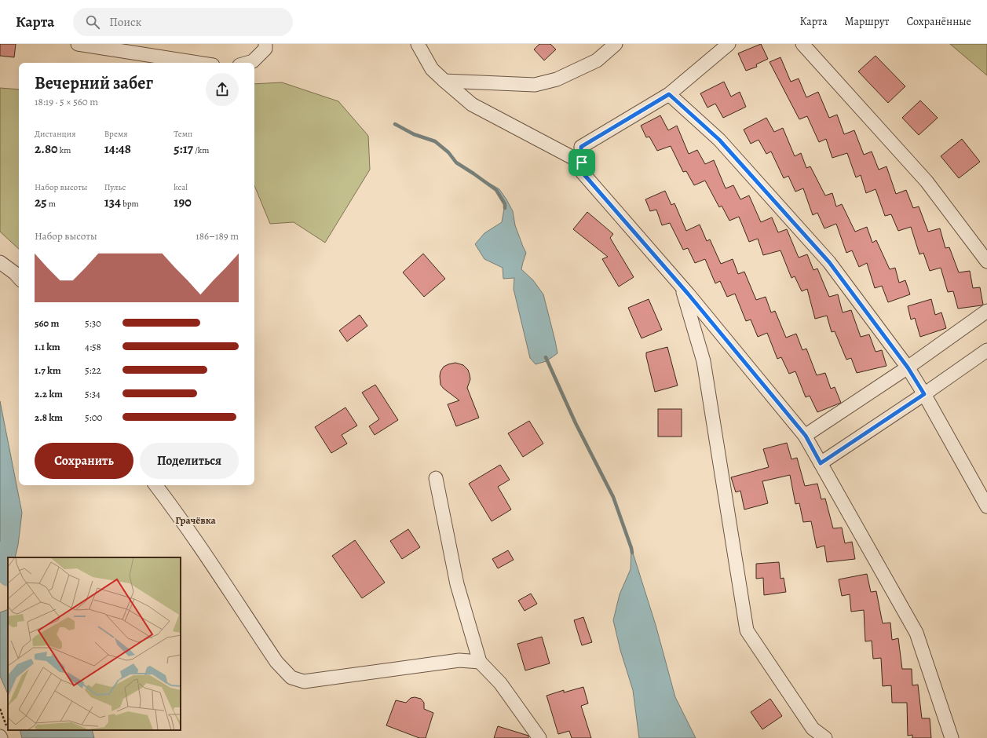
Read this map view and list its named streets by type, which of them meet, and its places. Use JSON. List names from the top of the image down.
{
  "districts": ["Грачёвка"],
  "page": {
    "header": "Карта",
    "search": "Поиск",
    "nav": ["Карта", "Маршрут", "Сохранённые"],
    "heading": ["Вечерний забег", "18:19 · 5 × 560 m"],
    "stats": [
      ["Дистанция", "2.80 km"],
      ["Время", "14:48"],
      ["Темп", "5:17 /km"],
      ["Набор высоты", "25 m"],
      ["Пульс", "134 bpm"],
      ["kcal", "190"]
    ],
    "chart": ["Набор высоты", "186–189 m"],
    "list": [
      {
        "name": "560 m",
        "note": "5:30"
      },
      {
        "name": "1.1 km",
        "note": "4:58"
      },
      {
        "name": "1.7 km",
        "note": "5:22"
      },
      {
        "name": "2.2 km",
        "note": "5:34"
      },
      {
        "name": "2.8 km",
        "note": "5:00"
      }
    ],
    "buttons": ["Сохранить", "Поделиться"]
  }
}
